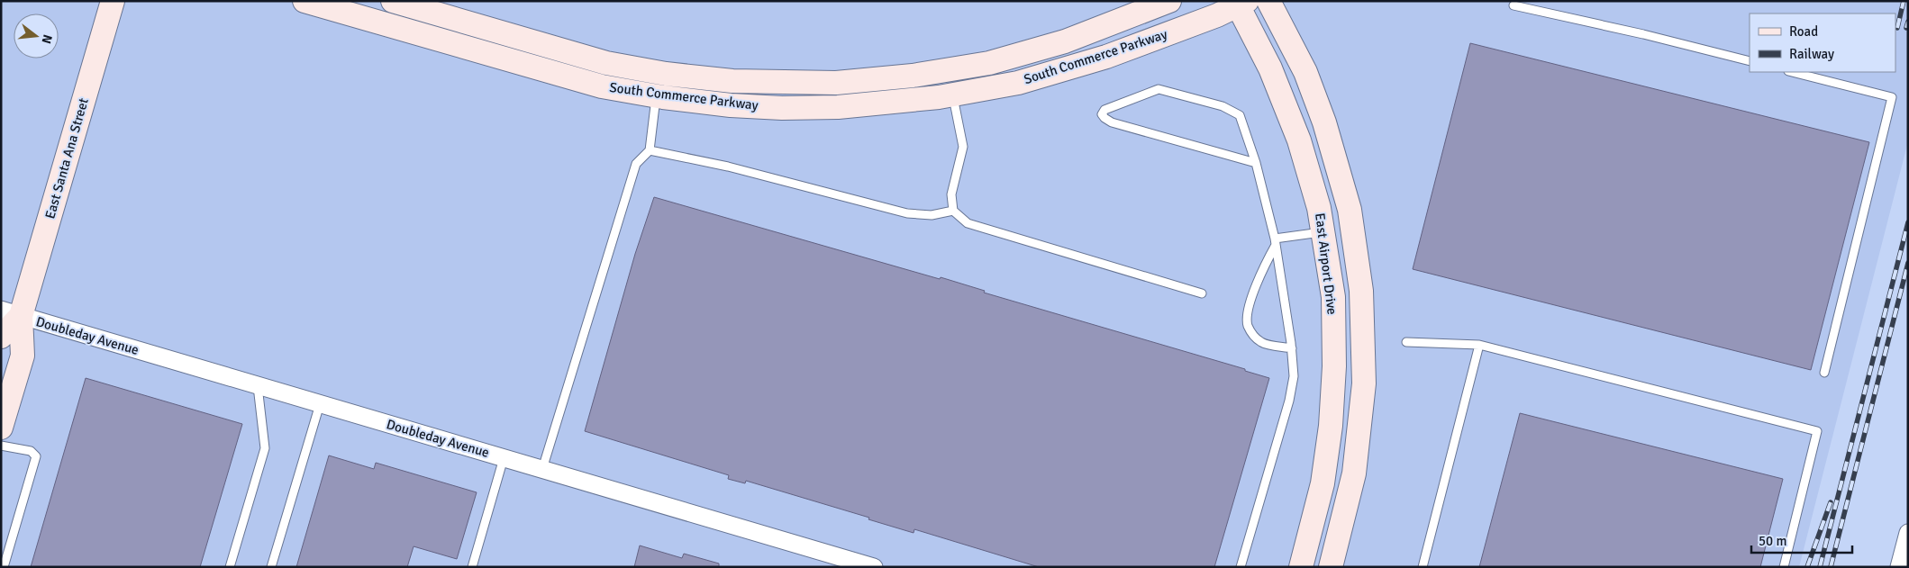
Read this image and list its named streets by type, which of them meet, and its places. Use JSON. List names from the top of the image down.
{
  "streets": {
    "main road": ["South Commerce Parkway", "East Santa Ana Street", "East Airport Drive"],
    "street": ["Doubleday Avenue"]
  },
  "crossings": [
    ["South Commerce Parkway", "East Airport Drive"],
    ["East Santa Ana Street", "Doubleday Avenue"]
  ],
  "legend": ["Road", "Railway"],
  "scale_bar": "50 m",
  "north": "right"
}
